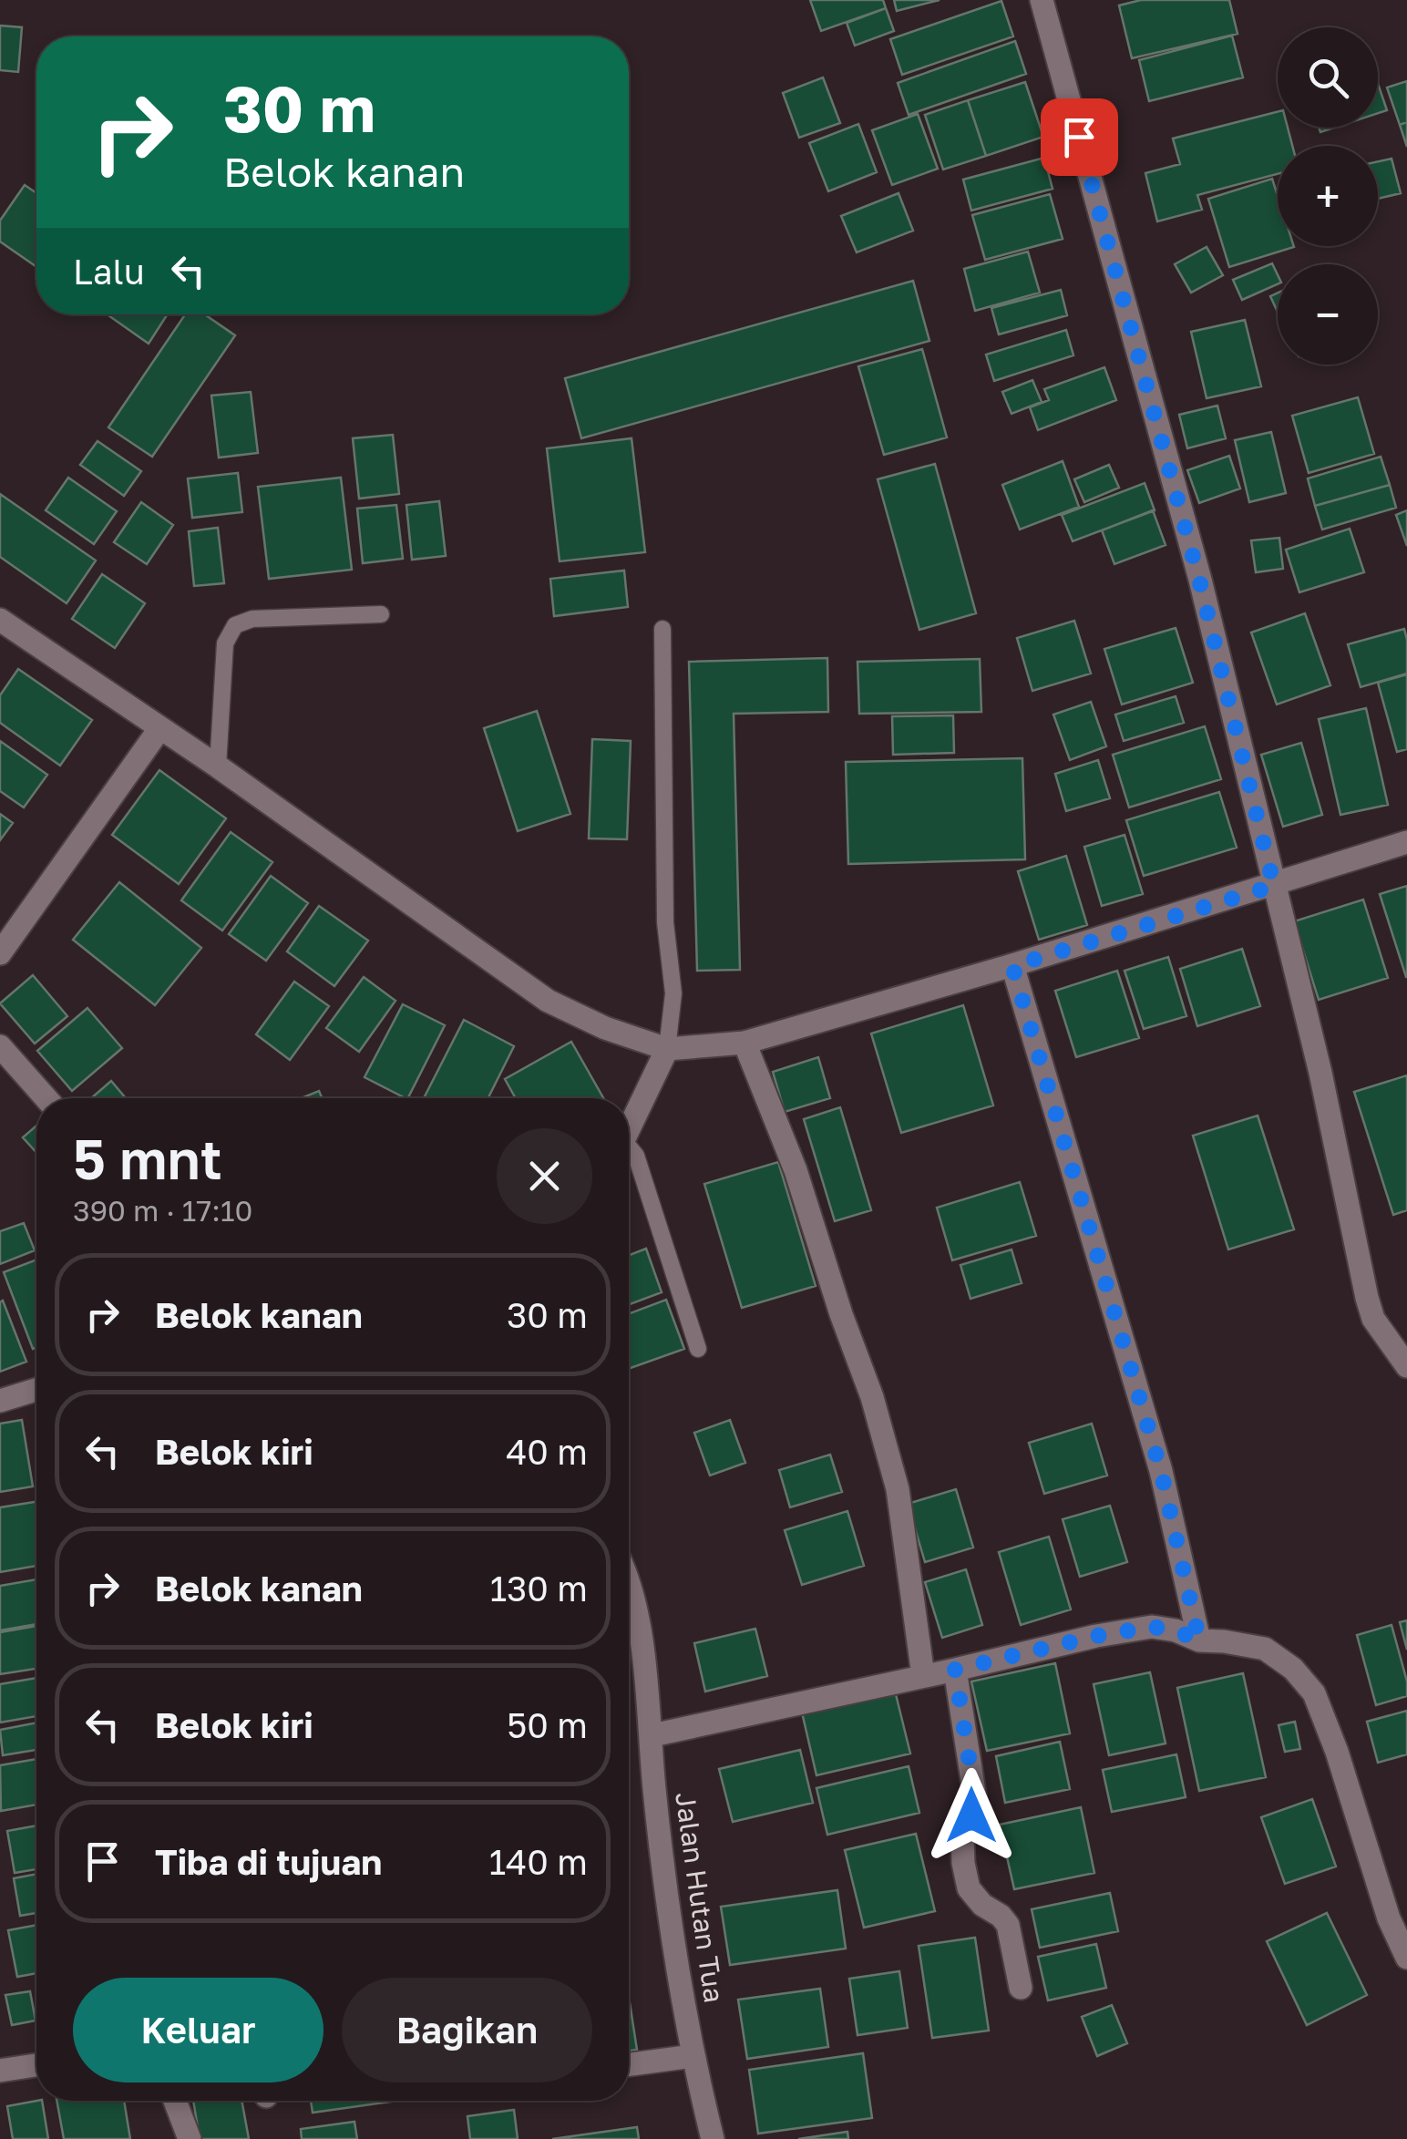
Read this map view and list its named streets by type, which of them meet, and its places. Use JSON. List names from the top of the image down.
{
  "streets": {
    "street": ["Jalan Hutan Tua"]
  },
  "page": {
    "map_buttons": ["+", "−"],
    "turn": ["30 m", "Belok kanan"],
    "then": "Lalu",
    "heading": ["5 mnt", "390 m · 17:10"],
    "list": [
      {
        "name": "Belok kanan",
        "value": "30 m"
      },
      {
        "name": "Belok kiri",
        "value": "40 m"
      },
      {
        "name": "Belok kanan",
        "value": "130 m"
      },
      {
        "name": "Belok kiri",
        "value": "50 m"
      },
      {
        "name": "Tiba di tujuan",
        "value": "140 m"
      }
    ],
    "buttons": ["Keluar", "Bagikan"]
  }
}
